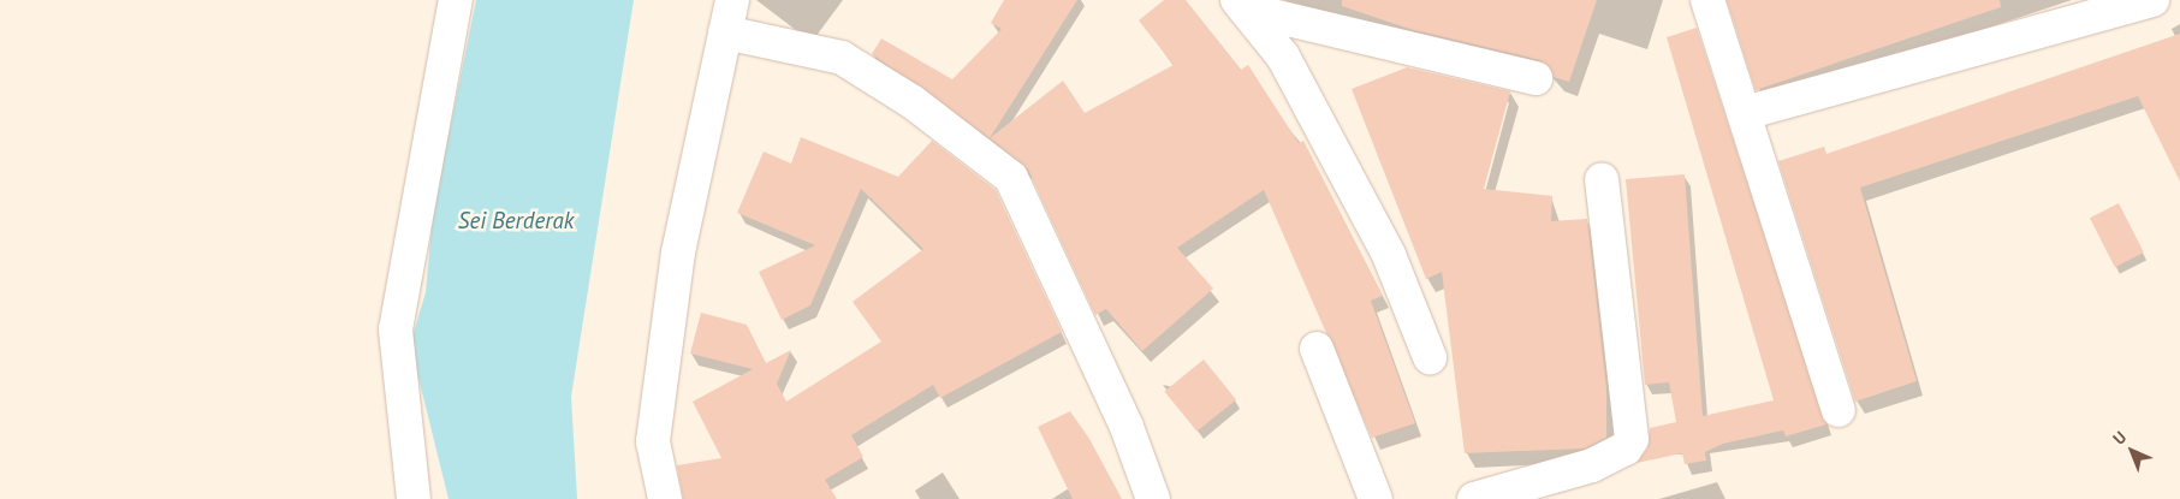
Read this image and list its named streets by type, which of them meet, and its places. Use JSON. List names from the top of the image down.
{
  "water": ["Sei Berderak"],
  "north": "top left"
}
